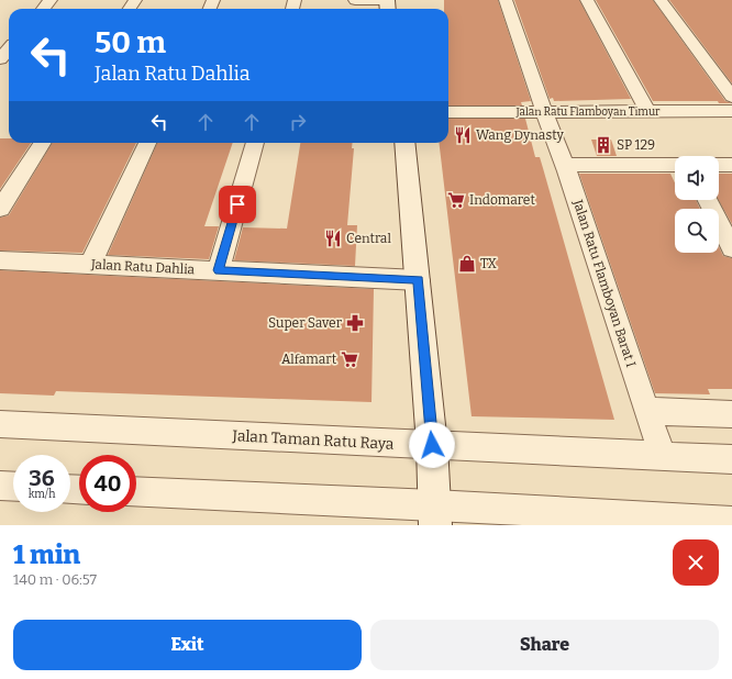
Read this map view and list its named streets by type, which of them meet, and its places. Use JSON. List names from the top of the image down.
{
  "streets": {
    "street": [
      "Jalan Ratu Flamboyan Timur",
      "Jalan Ratu Dahlia",
      "Jalan Ratu Flamboyan Barat I",
      "Jalan Taman Ratu Raya"
    ]
  },
  "crossings": [
    ["Jalan Ratu Flamboyan Timur", "Jalan Ratu Flamboyan Barat I"],
    ["Jalan Ratu Flamboyan Barat I", "Jalan Taman Ratu Raya"]
  ],
  "places": {
    "restaurant": ["Wang Dynasty", "Central"],
    "building": ["SP 129"],
    "supermarket": ["Indomaret", "Alfamart"],
    "shop": ["TX"],
    "pharmacy": ["Super Saver"]
  },
  "page": {
    "turn": ["50 m", "Jalan Ratu Dahlia"],
    "speed": "36 km/h",
    "limit": "40",
    "heading": ["1 min", "140 m · 06:57"],
    "buttons": ["Exit", "Share"]
  }
}
